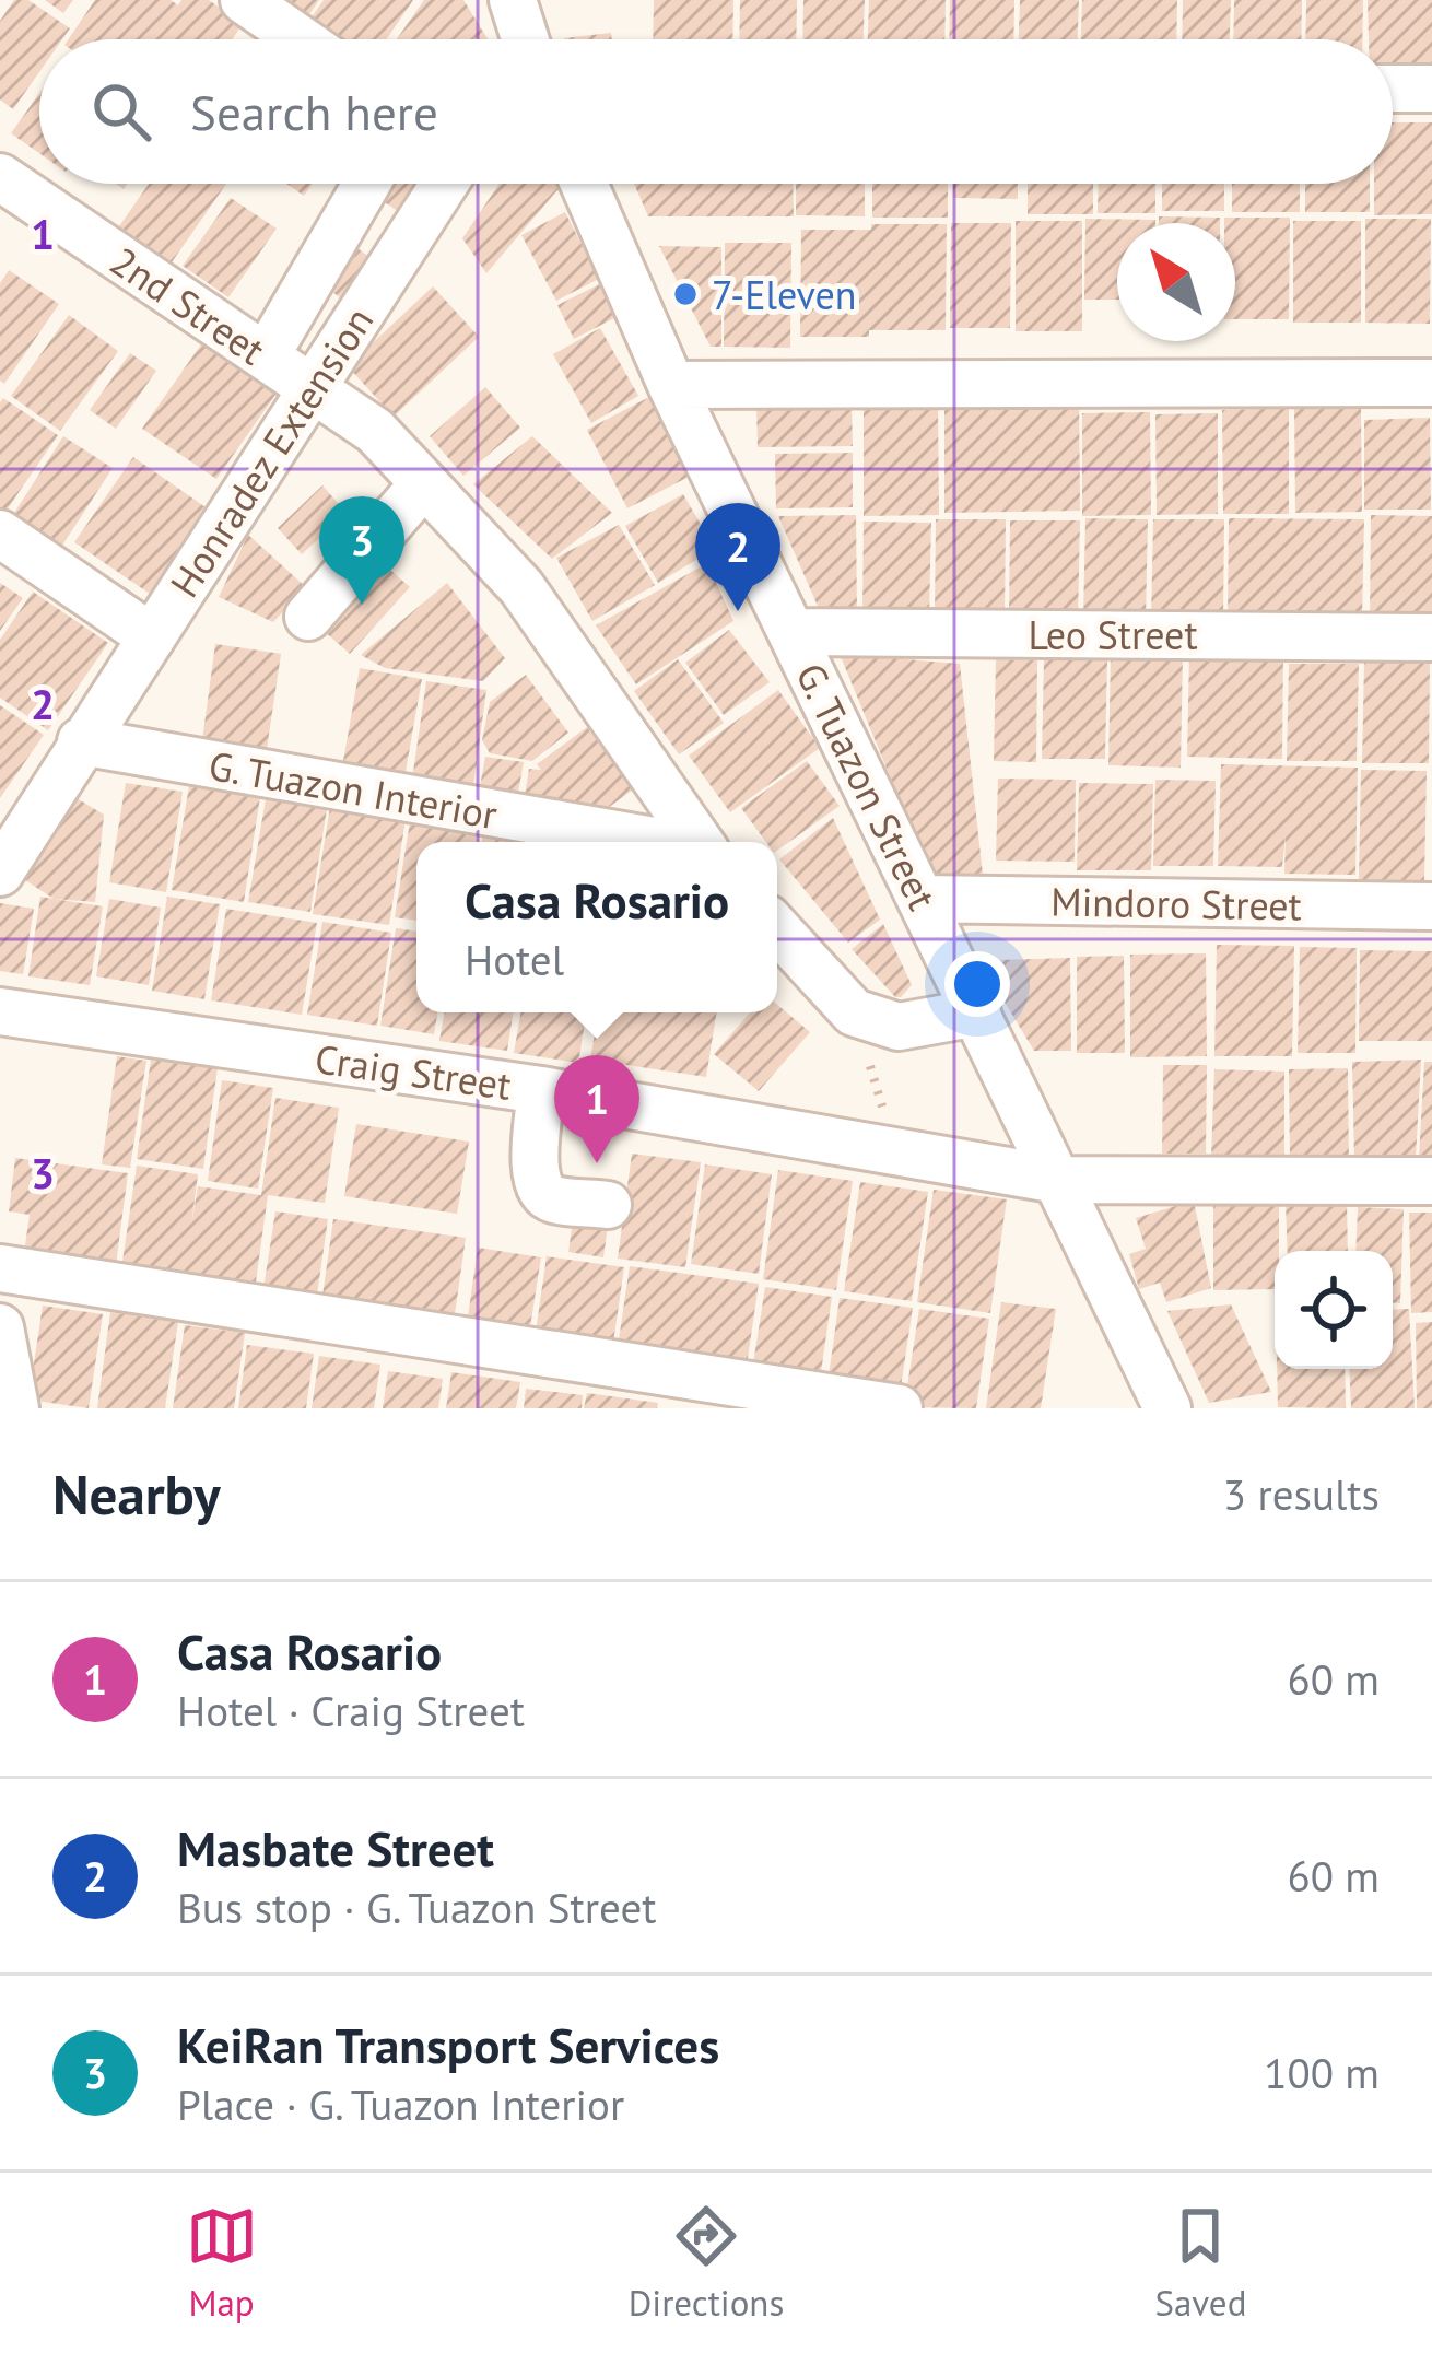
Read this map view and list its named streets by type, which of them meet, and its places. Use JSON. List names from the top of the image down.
{
  "streets": {
    "street": [
      "2nd Street",
      "Honradez Extension",
      "Leo Street",
      "G. Tuazon Street",
      "G. Tuazon Interior",
      "Mindoro Street",
      "Craig Street"
    ]
  },
  "crossings": [
    ["2nd Street", "Honradez Extension"],
    ["2nd Street", "G. Tuazon Interior"],
    ["Honradez Extension", "G. Tuazon Interior"],
    ["Leo Street", "G. Tuazon Street"],
    ["G. Tuazon Street", "Mindoro Street"],
    ["G. Tuazon Street", "Craig Street"]
  ],
  "places": ["7-Eleven"],
  "north": "top left",
  "page": {
    "search": "Search here",
    "pins": ["3", "2", "1"],
    "popup": ["Casa Rosario", "Hotel"],
    "heading": ["Nearby", "3 results"],
    "list": [
      {
        "mark": "1",
        "name": "Casa Rosario",
        "note": "Hotel · Craig Street",
        "value": "60 m"
      },
      {
        "mark": "2",
        "name": "Masbate Street",
        "note": "Bus stop · G. Tuazon Street",
        "value": "60 m"
      },
      {
        "mark": "3",
        "name": "KeiRan Transport Services",
        "note": "Place · G. Tuazon Interior",
        "value": "100 m"
      }
    ],
    "nav": ["Map", "Directions", "Saved"]
  },
  "grid": {
    "rows": ["1", "2", "3"]
  }
}
